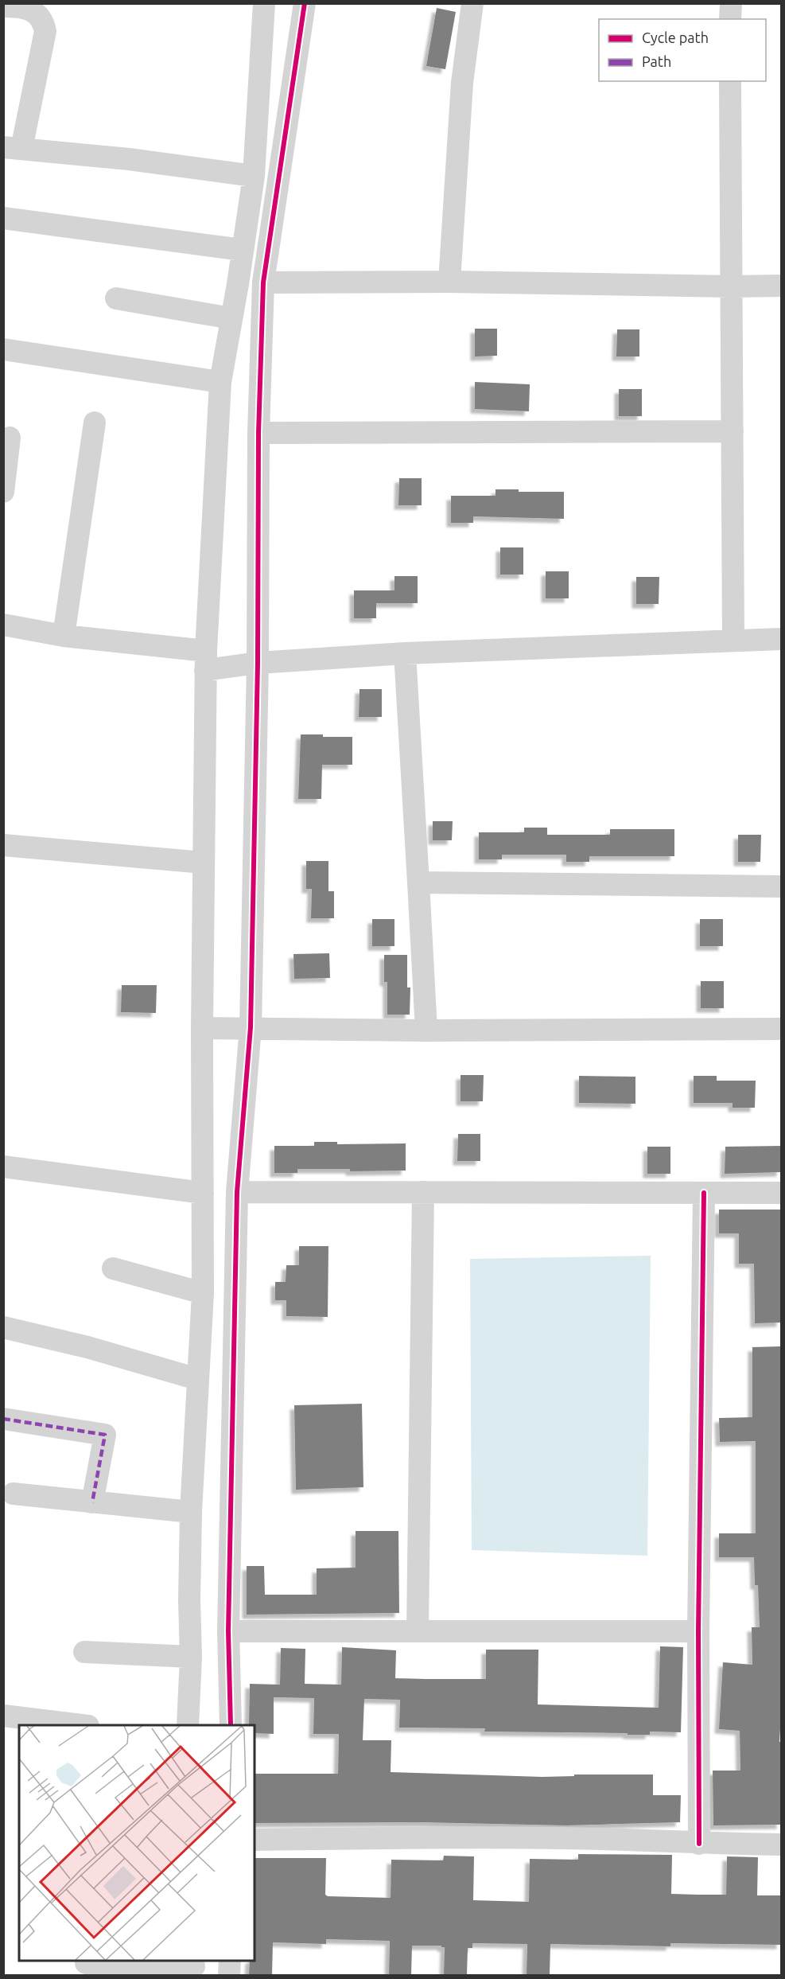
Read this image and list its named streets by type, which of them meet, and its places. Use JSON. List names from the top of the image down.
{
  "legend": ["Cycle path", "Path"]
}
